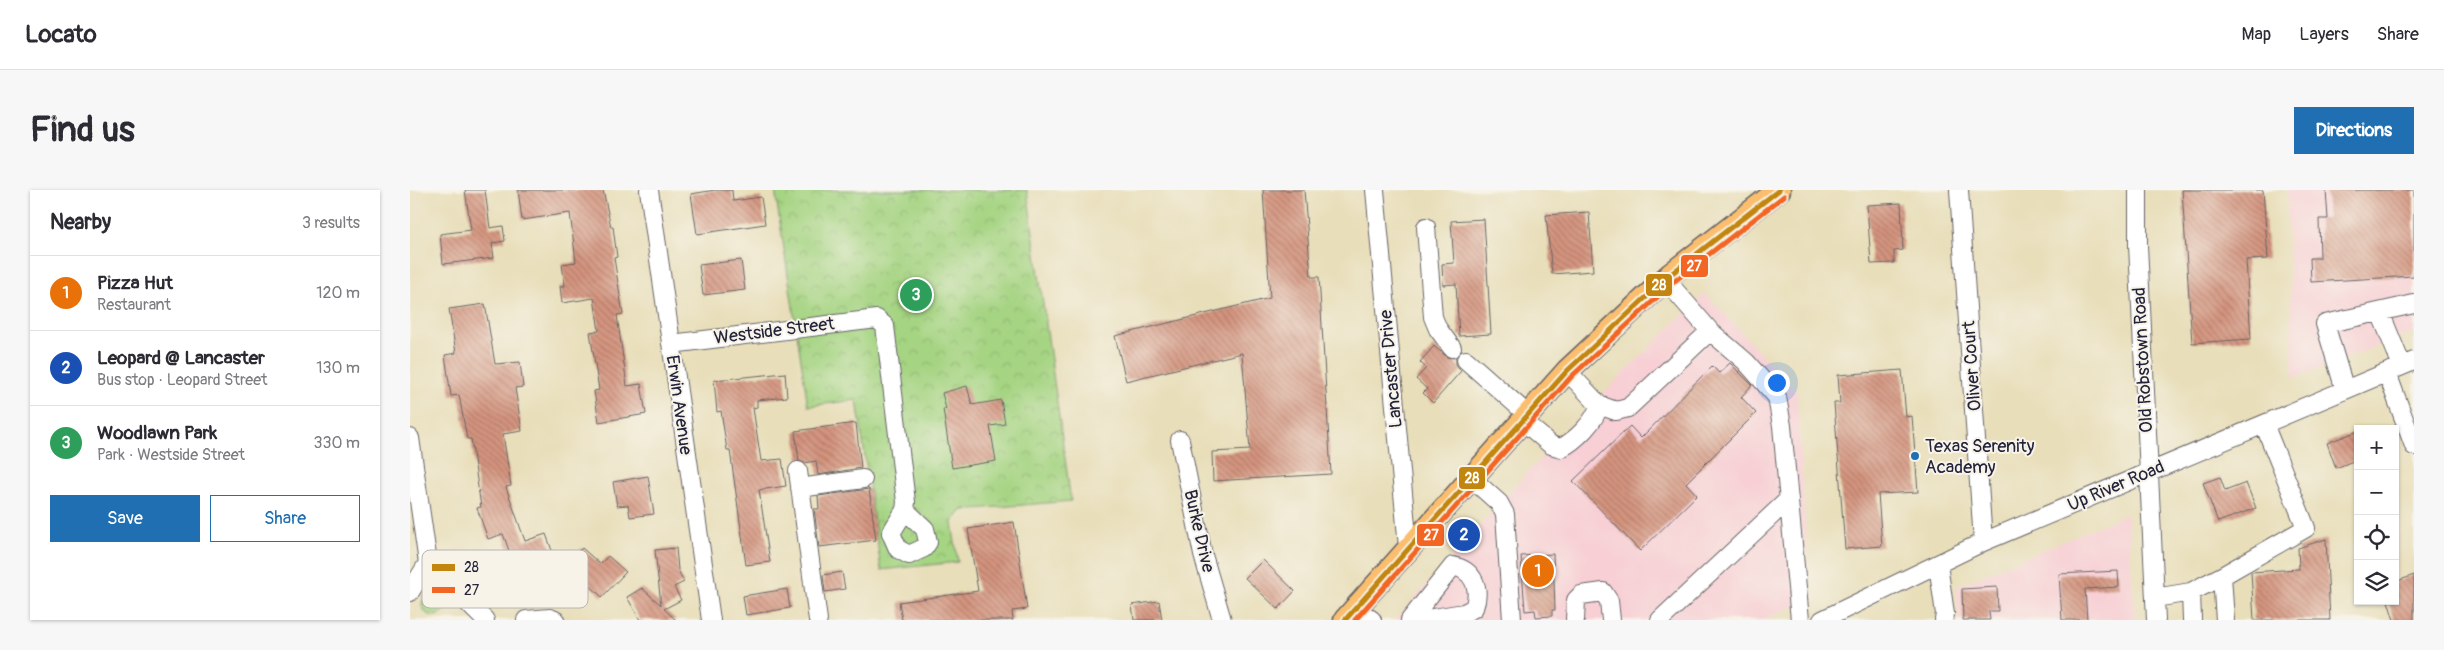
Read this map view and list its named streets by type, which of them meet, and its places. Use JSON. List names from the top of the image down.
{
  "streets": {
    "street": [
      "Westside Street",
      "Old Robstown Road",
      "Oliver Court",
      "Lancaster Drive",
      "Erwin Avenue",
      "Up River Road",
      "Burke Drive"
    ]
  },
  "crossings": [
    ["Westside Street", "Erwin Avenue"],
    ["Old Robstown Road", "Up River Road"],
    ["Oliver Court", "Up River Road"]
  ],
  "places": ["Texas Serenity Academy"],
  "lines": ["transit line 28", "transit line 27"],
  "legend": ["28", "27"],
  "page": {
    "header": "Locato",
    "nav": ["Map", "Layers", "Share"],
    "buttons": [
      "Directions",
      ["Save", "Share"]
    ],
    "title": "Find us",
    "heading": ["Nearby", "3 results"],
    "list": [
      {
        "mark": "1",
        "name": "Pizza Hut",
        "note": "Restaurant",
        "value": "120 m"
      },
      {
        "mark": "2",
        "name": "Leopard @ Lancaster",
        "note": "Bus stop · Leopard Street",
        "value": "130 m"
      },
      {
        "mark": "3",
        "name": "Woodlawn Park",
        "note": "Park · Westside Street",
        "value": "330 m"
      }
    ],
    "pins": ["3", "2", "1"],
    "map_buttons": ["+", "−"]
  }
}
